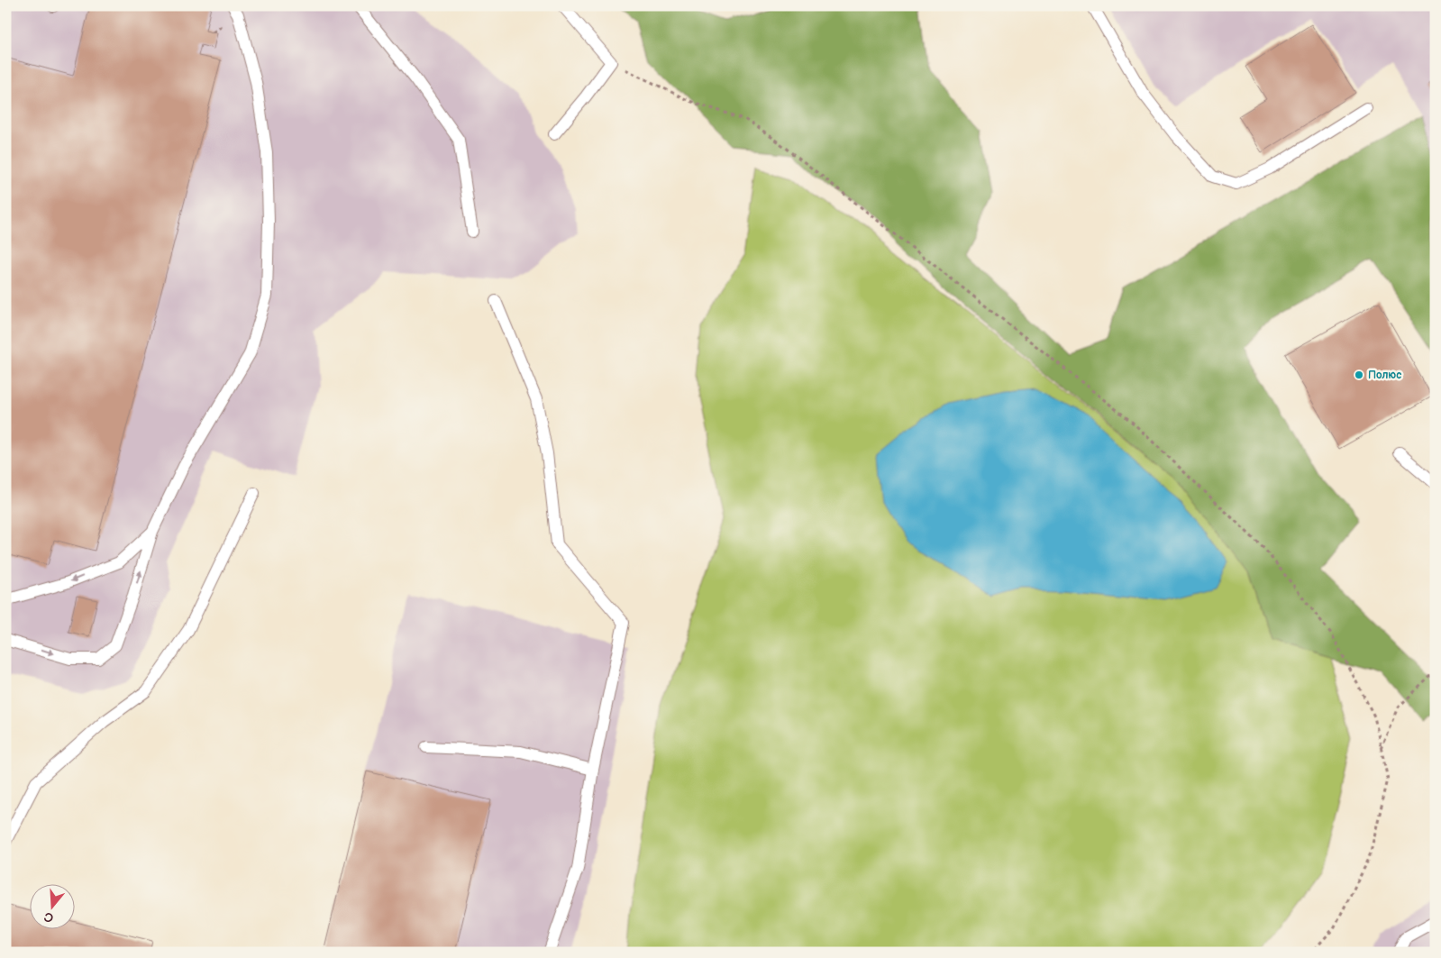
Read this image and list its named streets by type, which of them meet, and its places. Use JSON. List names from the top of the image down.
{
  "places": ["Полюс"],
  "north": "bottom"
}
